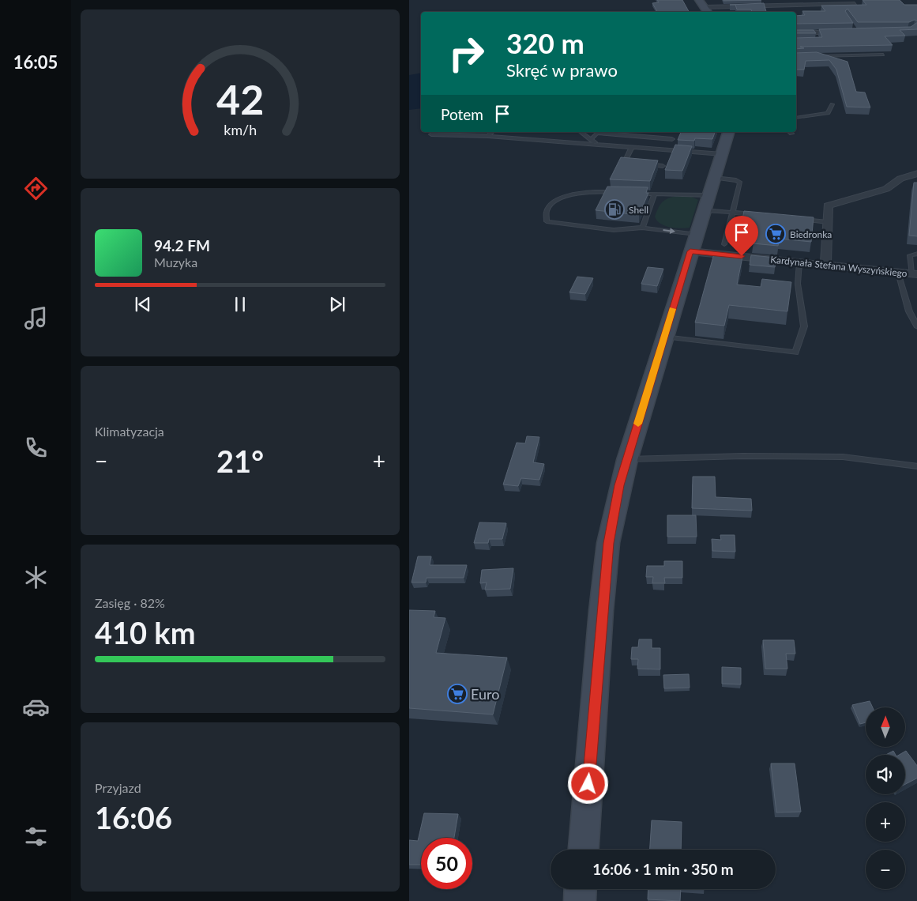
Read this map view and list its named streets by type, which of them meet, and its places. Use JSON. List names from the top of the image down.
{
  "streets": {
    "street": ["Kardynała Stefana Wyszyńskiego"]
  },
  "places": {
    "fuel station": ["Shell"],
    "supermarket": ["Biedronka", "Euro"]
  },
  "north": "top",
  "page": {
    "tabs": "16:05",
    "turn": ["320 m", "Skręć w prawo"],
    "then": "Potem",
    "song": ["94.2 FM", "Muzyka"],
    "tile": [
      "Klimatyzacja",
      ["Zasięg · 82%", "410 km"],
      ["Przyjazd", "16:06"]
    ],
    "heat": ["−", "21°", "+"],
    "map_buttons": ["+", "−"],
    "limit": "50",
    "trip": "16:06 · 1 min · 350 m",
    "gauge": ["42", "km/h"]
  }
}
